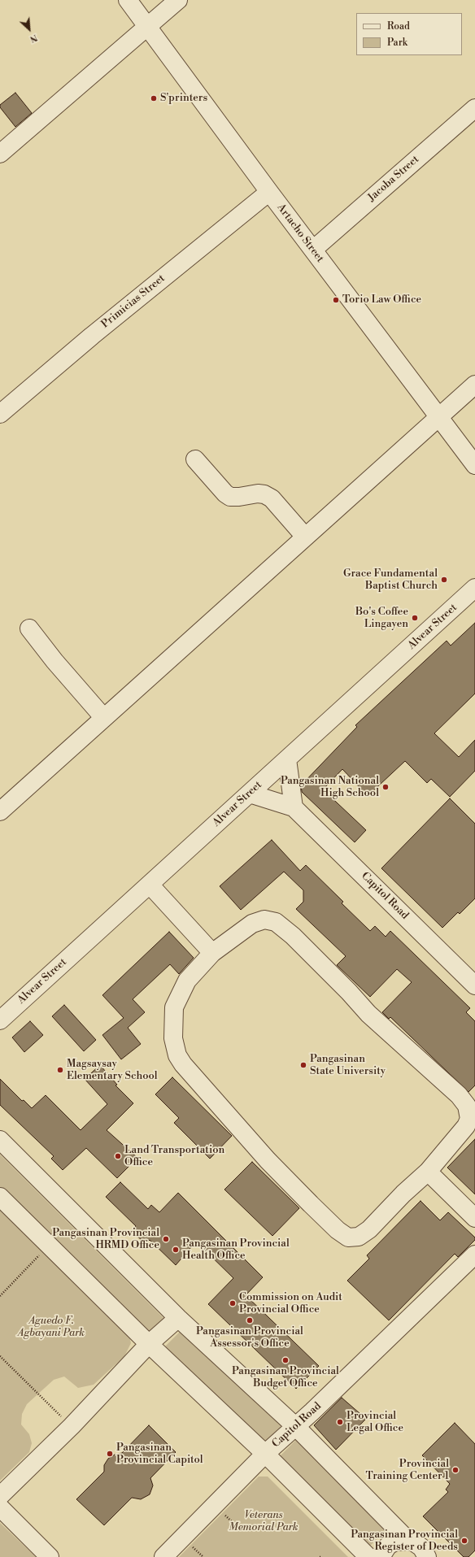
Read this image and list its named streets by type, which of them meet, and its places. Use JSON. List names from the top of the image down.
{
  "streets": {
    "street": [
      "Jacoba Street",
      "Artacho Street",
      "Primicias Street",
      "Alvear Street",
      "Capitol Road"
    ]
  },
  "crossings": [
    ["Jacoba Street", "Artacho Street"],
    ["Artacho Street", "Primicias Street"],
    ["Alvear Street", "Capitol Road"]
  ],
  "parks": ["Aguedo F. Agbayani Park", "Veterans Memorial Park"],
  "places": [
    "S'printers",
    "Torio Law Office",
    "Grace Fundamental Baptist Church",
    "Bo's Coffee Lingayen",
    "Pangasinan National High School",
    "Pangasinan State University",
    "Magsaysay Elementary School",
    "Land Transportation Office",
    "Pangasinan Provincial HRMD Office",
    "Pangasinan Provincial Health Office",
    "Commission on Audit Provincial Office",
    "Pangasinan Provincial Assessor's Office",
    "Pangasinan Provincial Budget Office",
    "Provincial Legal Office",
    "Pangasinan Provincial Capitol",
    "Provincial Training Center 1",
    "Pangasinan Provincial Register of Deeds"
  ],
  "legend": ["Road", "Park"],
  "north": "bottom right"
}
